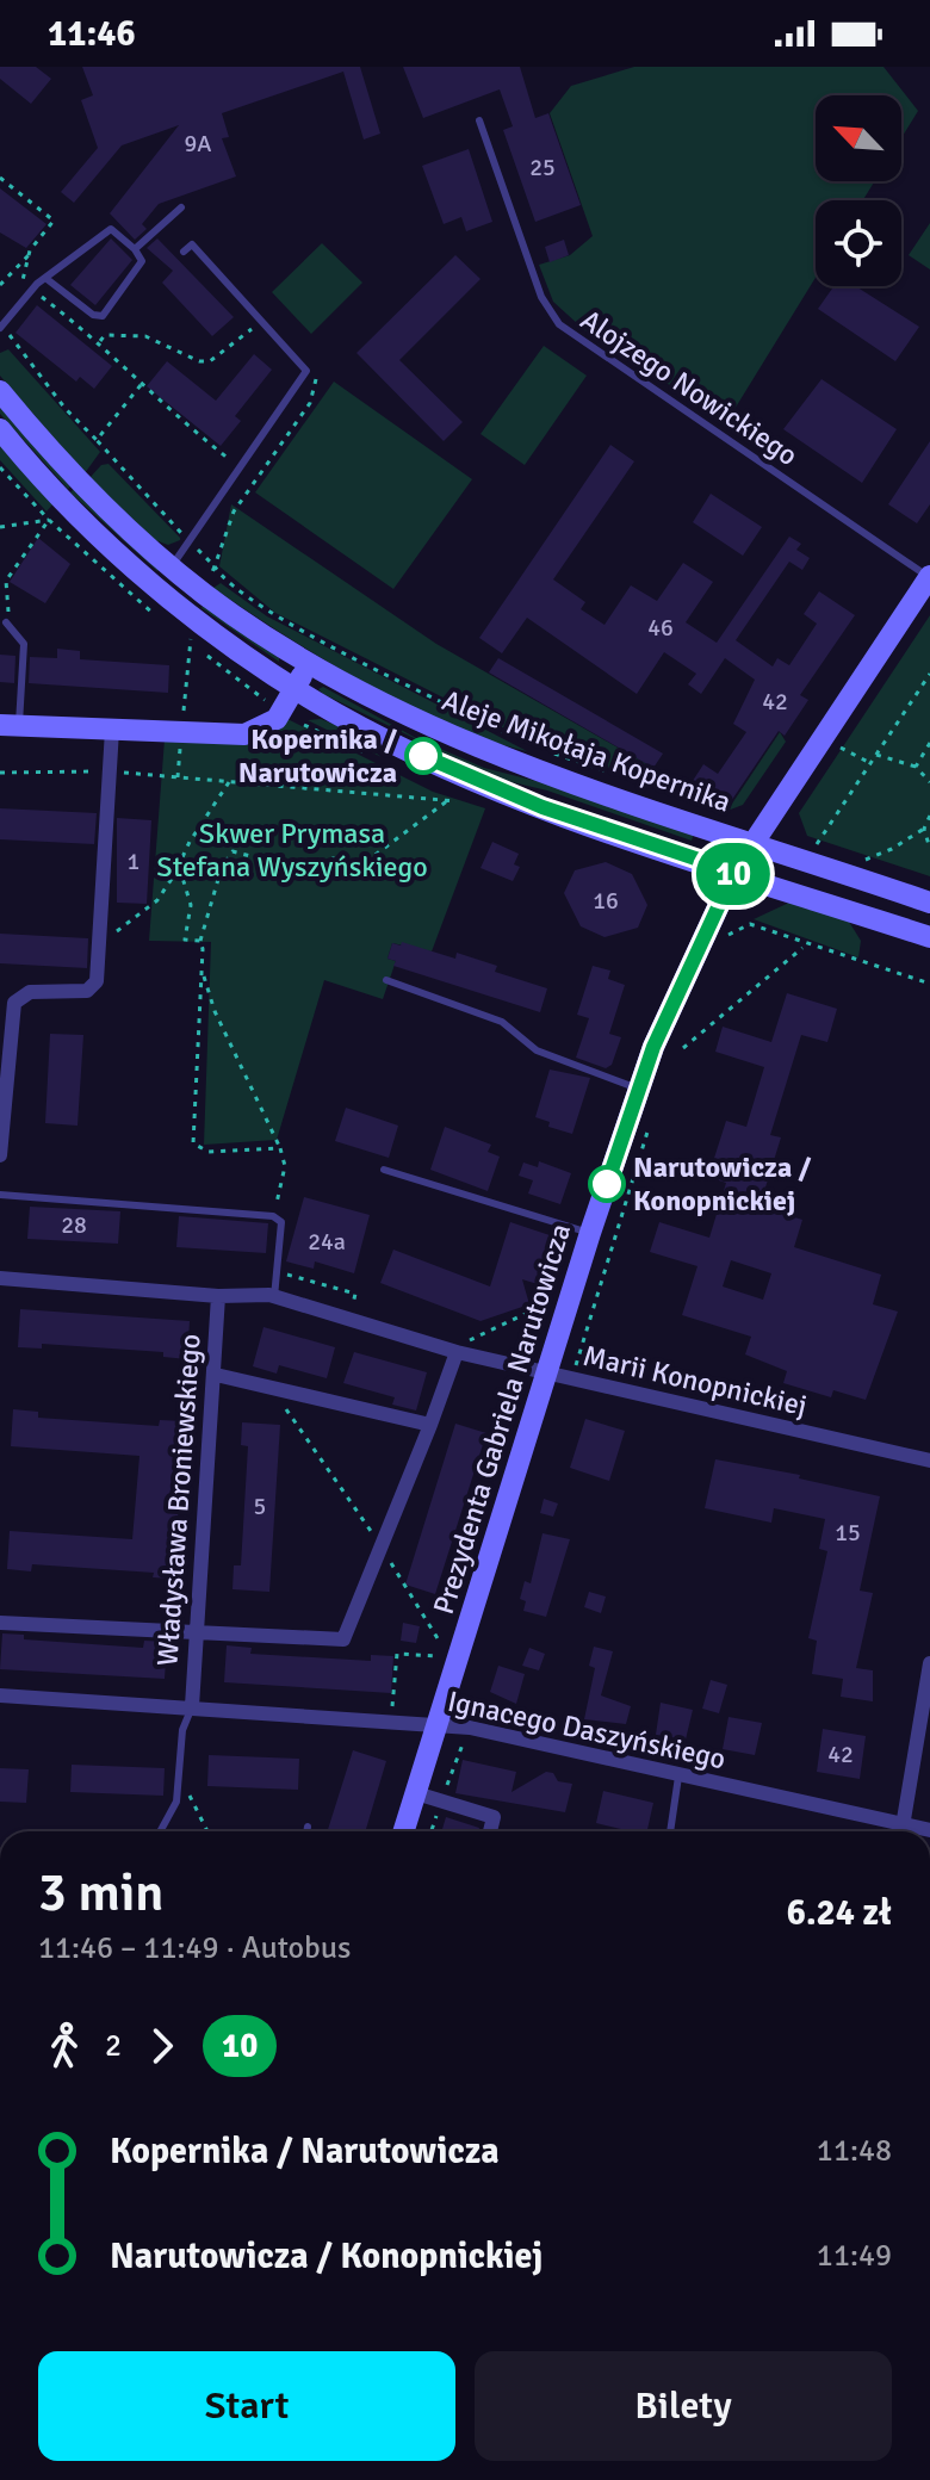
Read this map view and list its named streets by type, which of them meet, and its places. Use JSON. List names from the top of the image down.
{
  "streets": {
    "street": [
      "Aleje Mikołaja Kopernika",
      "Marii Konopnickiej",
      "Prezydenta Gabriela Narutowicza",
      "Władysława Broniewskiego",
      "Ignacego Daszyńskiego"
    ],
    "lane": ["Alojzego Nowickiego"]
  },
  "crossings": [
    ["Alojzego Nowickiego", "Prezydenta Gabriela Narutowicza"],
    ["Aleje Mikołaja Kopernika", "Prezydenta Gabriela Narutowicza"],
    ["Marii Konopnickiej", "Prezydenta Gabriela Narutowicza"],
    ["Marii Konopnickiej", "Władysława Broniewskiego"],
    ["Prezydenta Gabriela Narutowicza", "Ignacego Daszyńskiego"],
    ["Władysława Broniewskiego", "Ignacego Daszyńskiego"]
  ],
  "parks": ["Skwer Prymasa Stefana Wyszyńskiego"],
  "places": ["Kopernika / Narutowicza", "Narutowicza / Konopnickiej"],
  "lines": ["bus line 10"],
  "house_numbers": [
    "9A",
    "25",
    "46",
    "42",
    "1",
    "16",
    "28",
    "24a",
    "5",
    "15",
    "42"
  ],
  "north": "top left",
  "page": {
    "status": "11:46",
    "on_map": "10",
    "heading": ["3 min", "11:46 – 11:49 · Autobus", "6.24 zł"],
    "legs": ["2", "10"],
    "list": [
      {
        "name": "Kopernika / Narutowicza",
        "value": "11:48"
      },
      {
        "name": "Narutowicza / Konopnickiej",
        "value": "11:49"
      }
    ],
    "buttons": ["Start", "Bilety"]
  }
}
